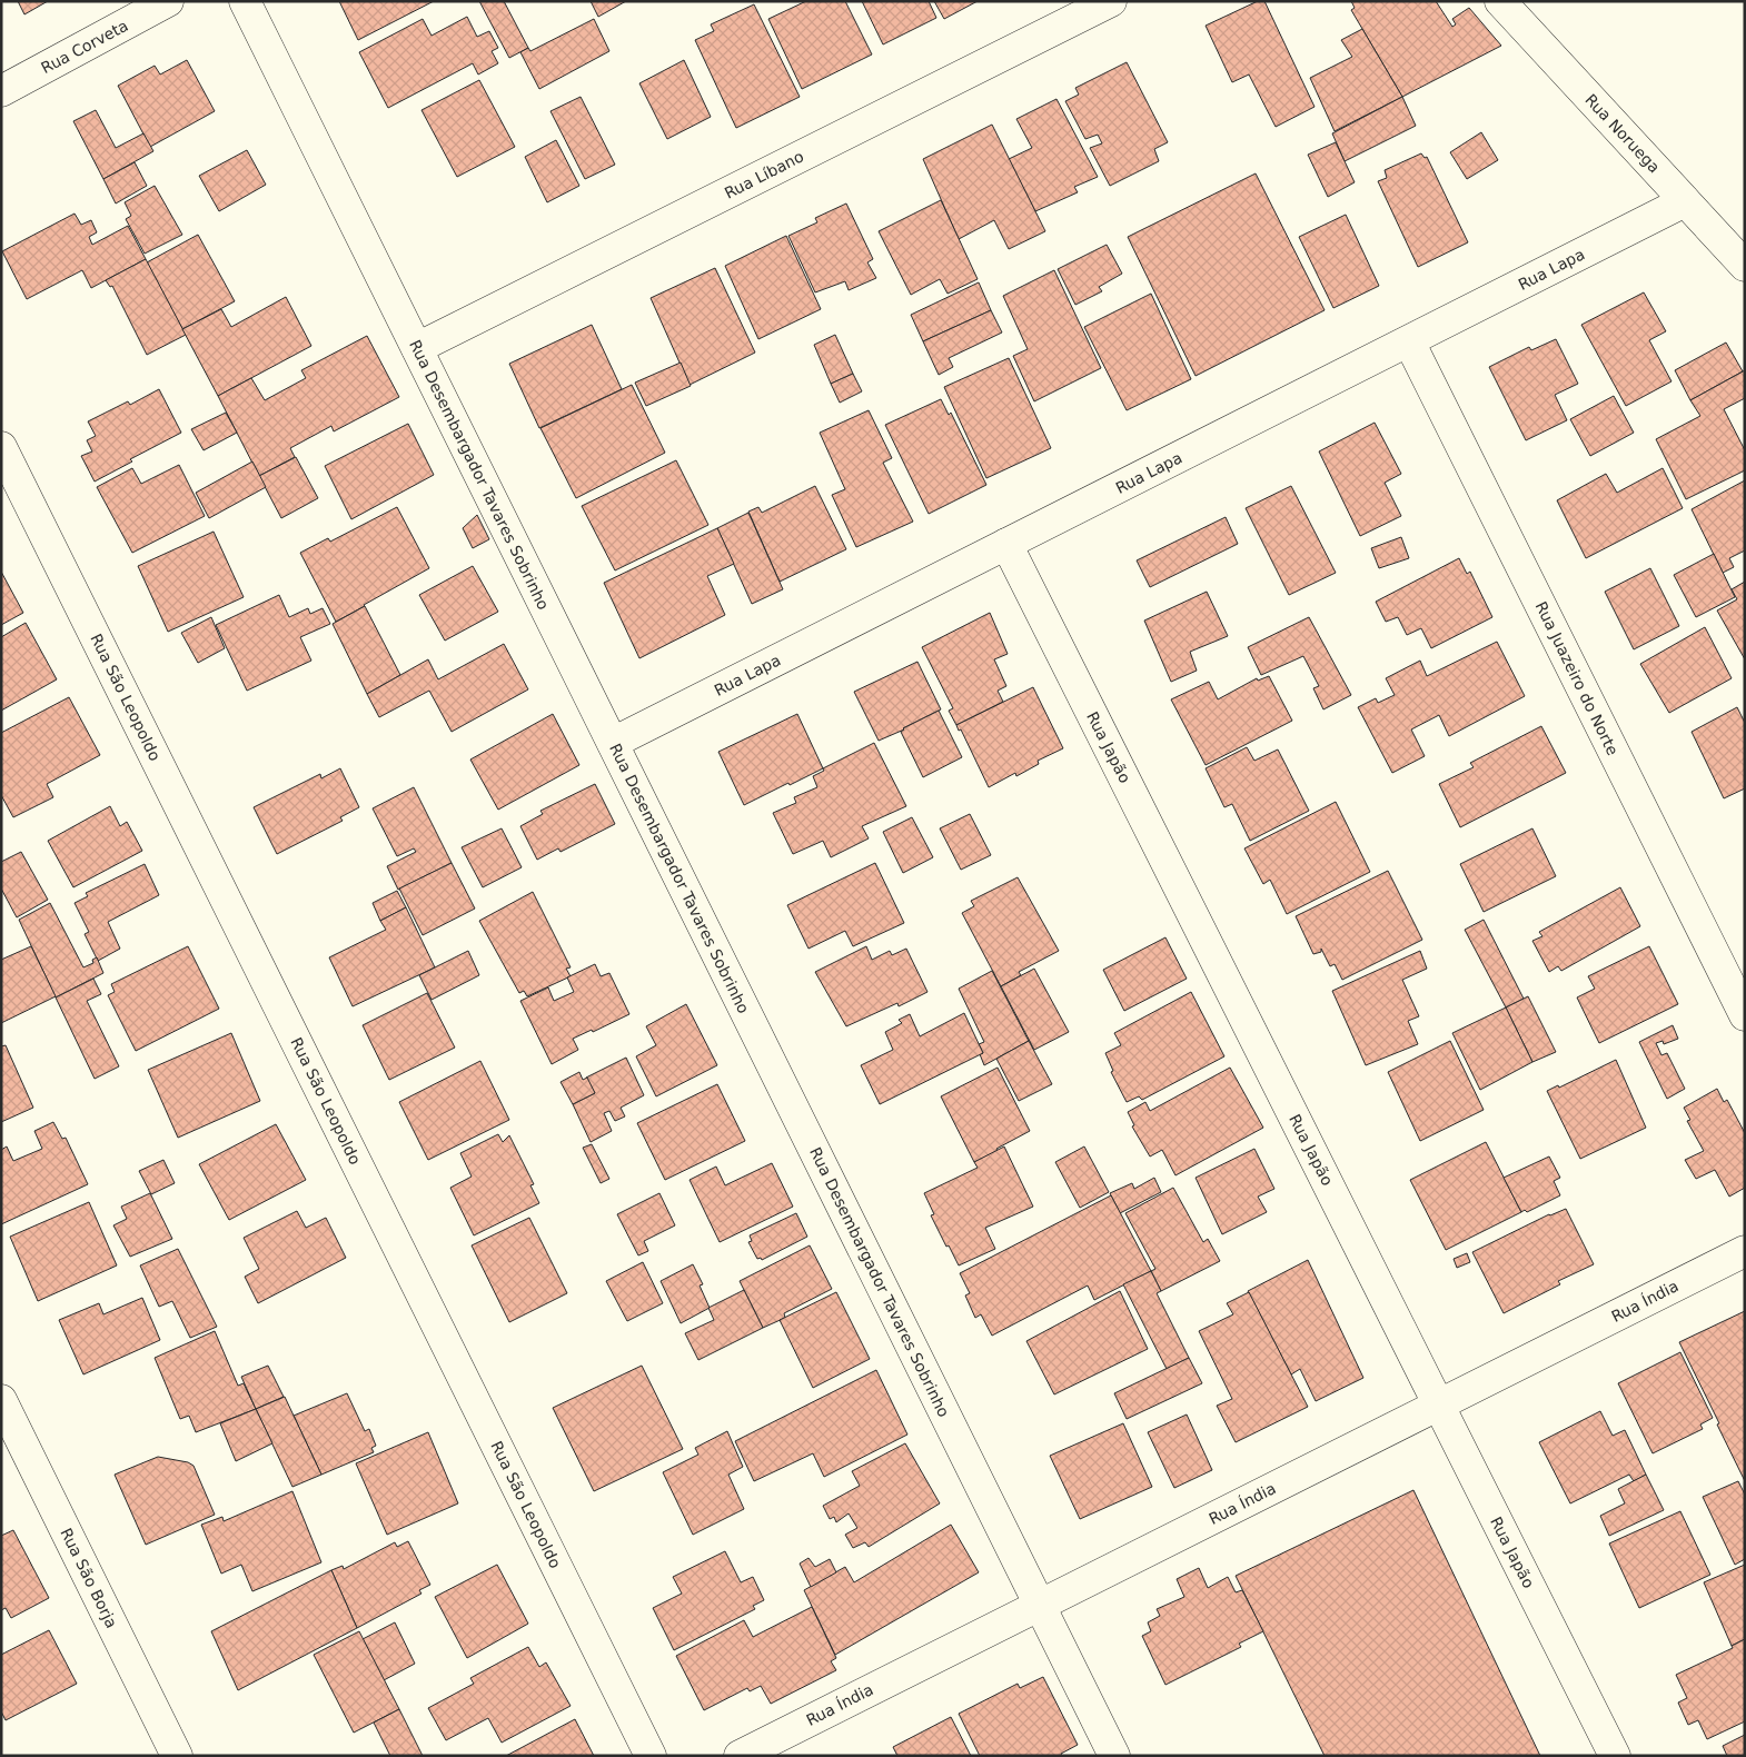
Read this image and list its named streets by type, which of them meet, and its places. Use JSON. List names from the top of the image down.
{
  "streets": {
    "street": [
      "Rua Corveta",
      "Rua Noruega",
      "Rua Líbano",
      "Rua Lapa",
      "Rua Desembargador Tavares Sobrinho",
      "Rua Juazeiro do Norte",
      "Rua São Leopoldo",
      "Rua Japão",
      "Rua Índia",
      "Rua São Borja"
    ]
  },
  "crossings": [
    ["Rua Noruega", "Rua Lapa"],
    ["Rua Líbano", "Rua Desembargador Tavares Sobrinho"],
    ["Rua Lapa", "Rua Desembargador Tavares Sobrinho"],
    ["Rua Lapa", "Rua Juazeiro do Norte"],
    ["Rua Lapa", "Rua Japão"],
    ["Rua Desembargador Tavares Sobrinho", "Rua Índia"],
    ["Rua Japão", "Rua Índia"]
  ]
}
